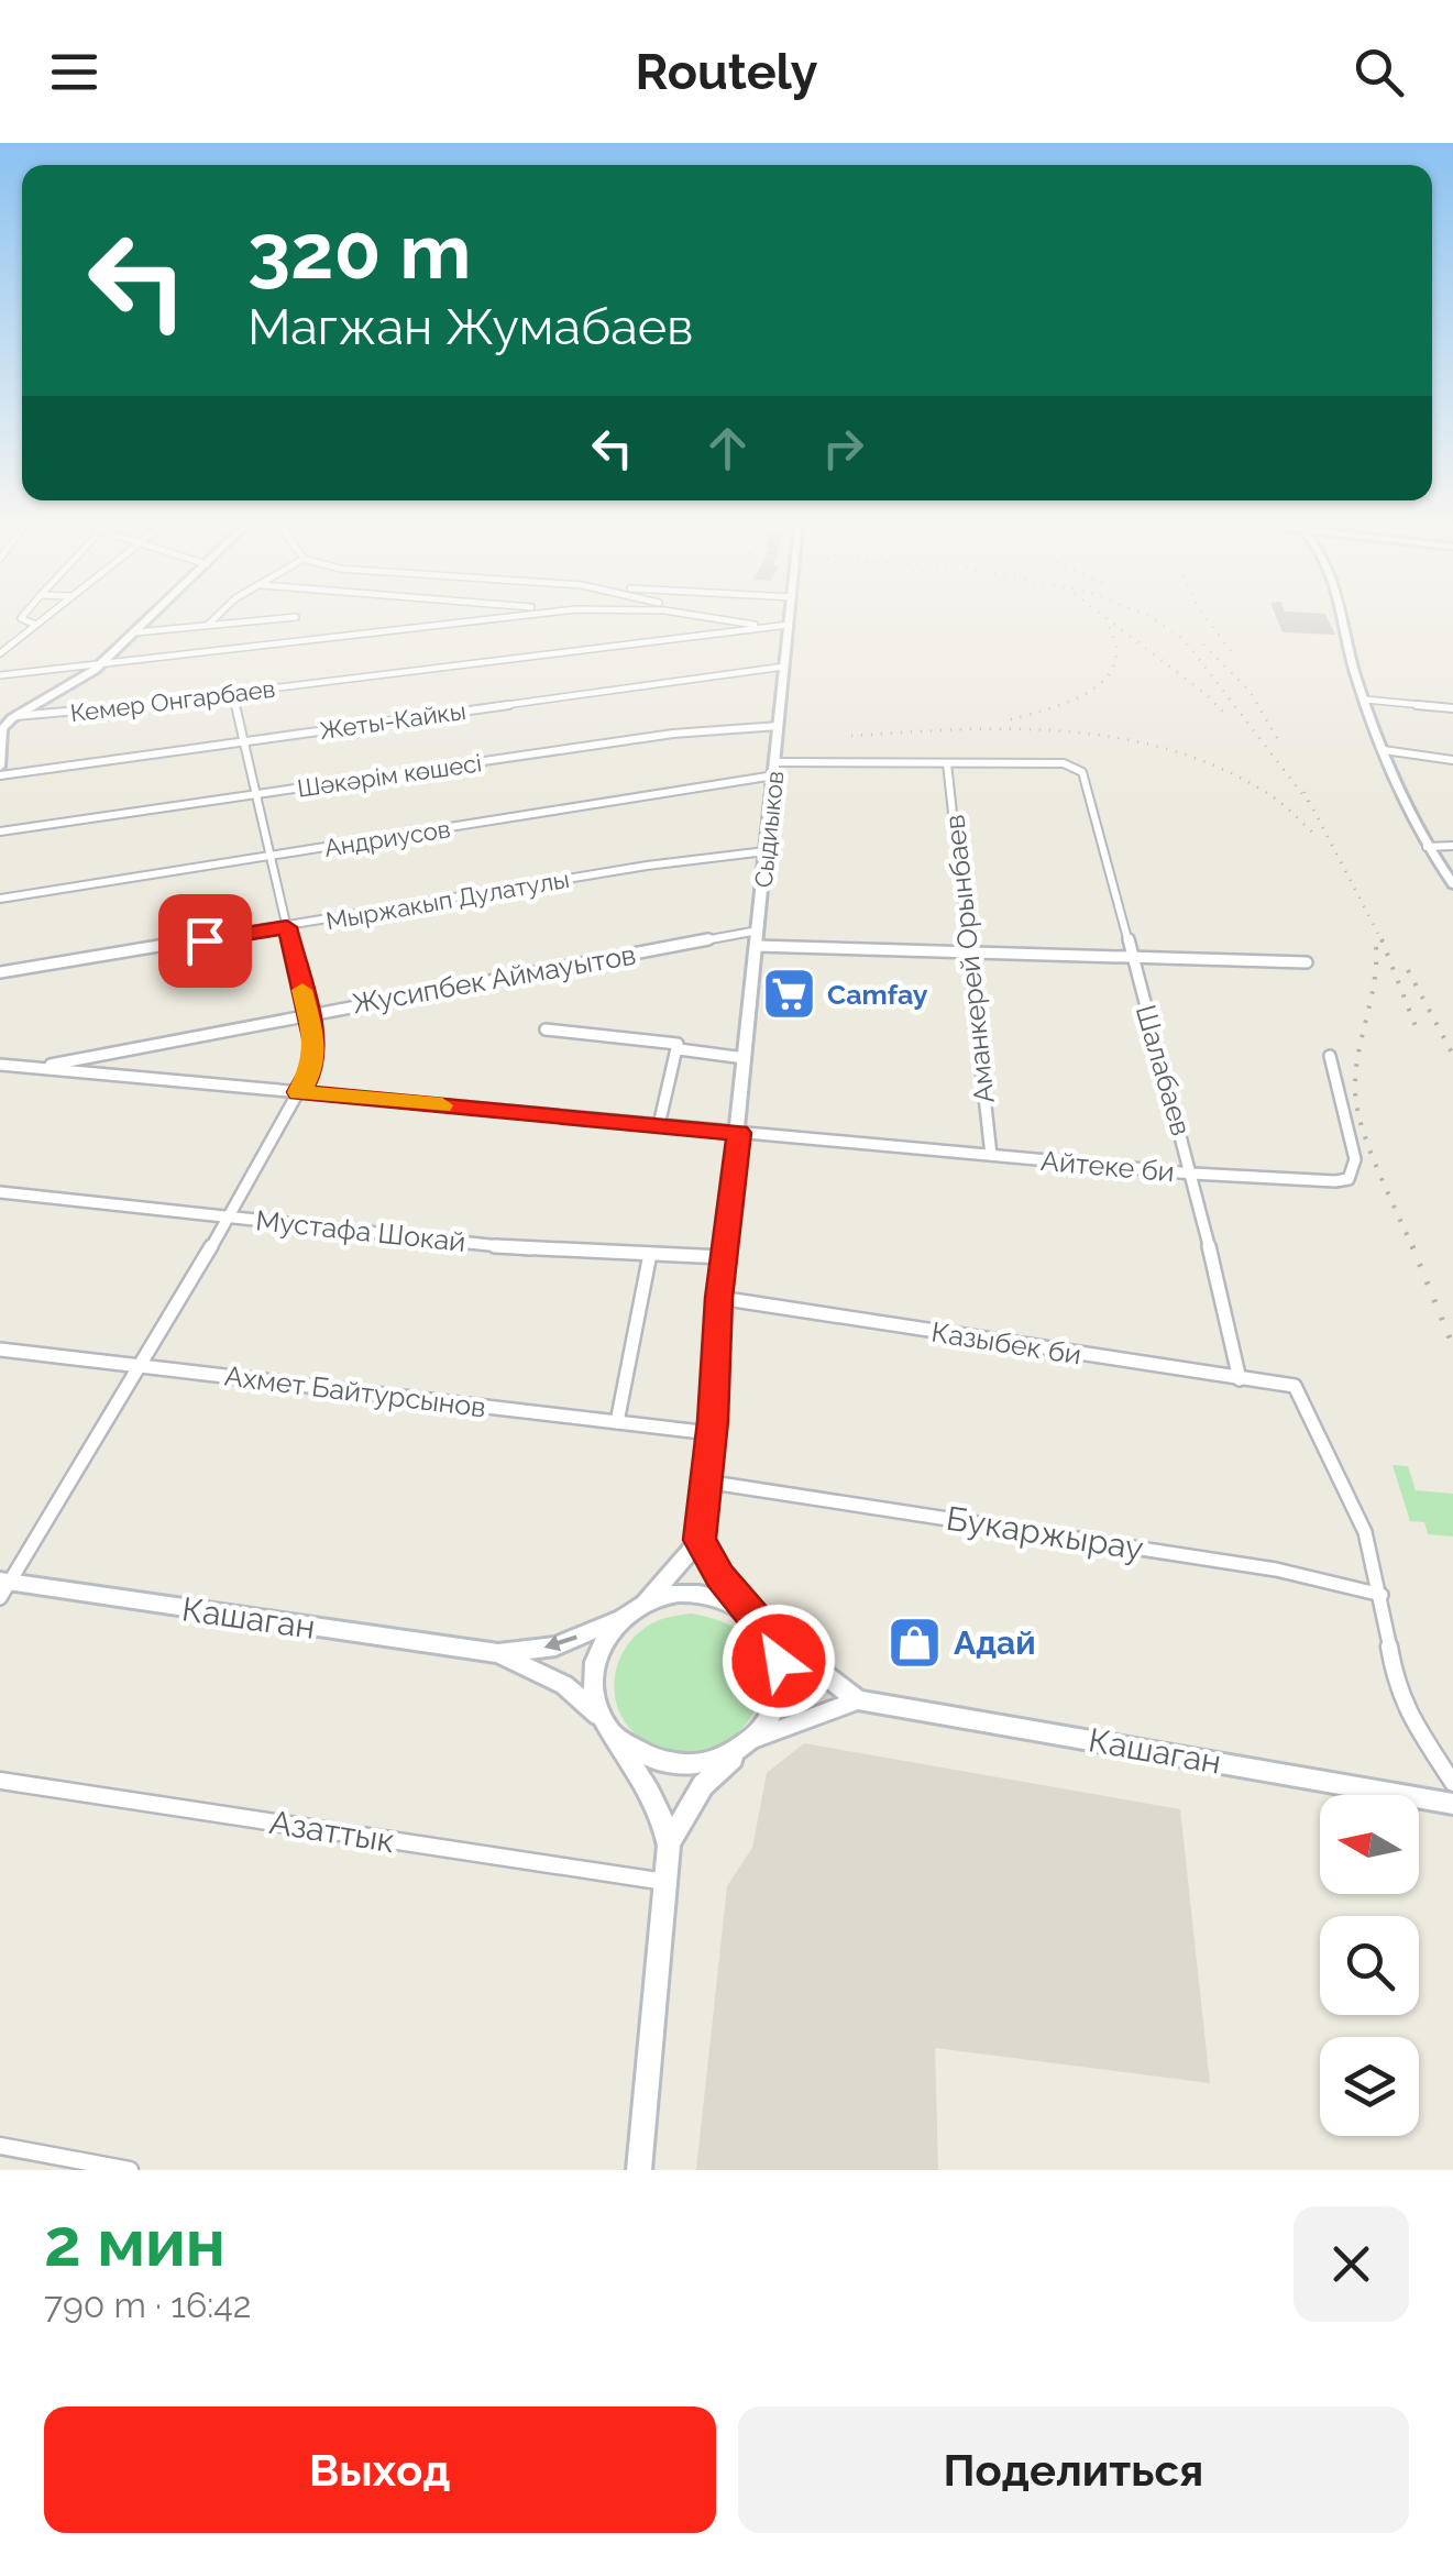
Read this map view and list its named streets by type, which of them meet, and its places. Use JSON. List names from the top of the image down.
{
  "streets": {
    "street": [
      "Кемер Онгарбаев",
      "Жеты-Кайкы",
      "Шәкәрім көшесі",
      "Сыдиыков",
      "Андриусов",
      "Мыржакып Дулатулы",
      "Аманкерей Орынбаев",
      "Жусипбек Аймауытов",
      "Шалабаев",
      "Айтеке би",
      "Мустафа Шокай",
      "Казыбек би",
      "Ахмет Байтурсынов",
      "Букаржырау",
      "Кашаган",
      "Азаттык"
    ]
  },
  "crossings": [
    ["Кемер Онгарбаев", "Сыдиыков"],
    ["Жеты-Кайкы", "Сыдиыков"],
    ["Шәкәрім көшесі", "Сыдиыков"],
    ["Сыдиыков", "Андриусов"],
    ["Сыдиыков", "Мыржакып Дулатулы"],
    ["Сыдиыков", "Жусипбек Аймауытов"],
    ["Сыдиыков", "Айтеке би"],
    ["Сыдиыков", "Мустафа Шокай"],
    ["Сыдиыков", "Казыбек би"],
    ["Сыдиыков", "Ахмет Байтурсынов"],
    ["Сыдиыков", "Букаржырау"],
    ["Аманкерей Орынбаев", "Айтеке би"],
    ["Жусипбек Аймауытов", "Айтеке би"],
    ["Шалабаев", "Айтеке би"],
    ["Шалабаев", "Казыбек би"],
    ["Казыбек би", "Букаржырау"]
  ],
  "places": {
    "supermarket": ["Camfay"],
    "shop": ["Адай"]
  },
  "north": "left",
  "page": {
    "header": "Routely",
    "turn": ["320 m", "Магжан Жумабаев"],
    "heading": ["2 мин", "790 m · 16:42"],
    "buttons": ["Выход", "Поделиться"]
  }
}
